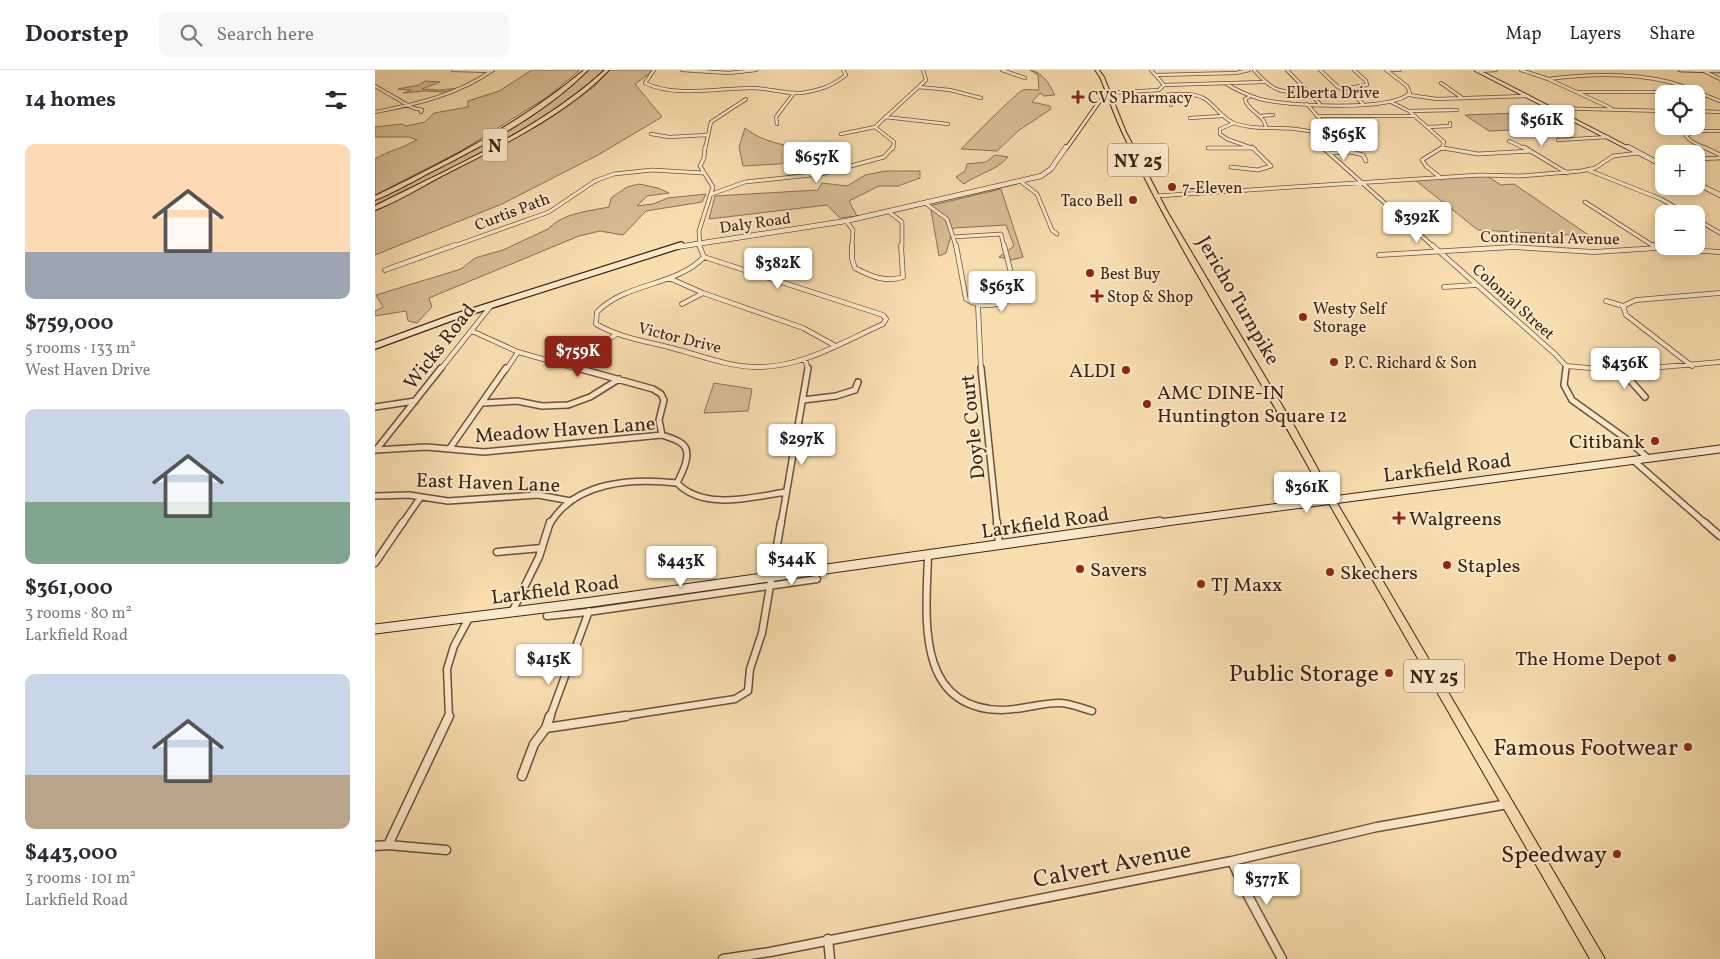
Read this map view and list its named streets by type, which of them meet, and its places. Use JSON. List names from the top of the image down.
{
  "streets": {
    "highway": ["N"],
    "main road": ["NY 25", "Jericho Turnpike"],
    "street": [
      "Elberta Drive",
      "Curtis Path",
      "Daly Road",
      "Continental Avenue",
      "Colonial Street",
      "Victor Drive",
      "Wicks Road",
      "Doyle Court",
      "Meadow Haven Lane",
      "Larkfield Road",
      "East Haven Lane",
      "Calvert Avenue"
    ]
  },
  "crossings": [
    ["Daly Road", "Jericho Turnpike"],
    ["Daly Road", "Wicks Road"],
    ["Continental Avenue", "Colonial Street"],
    ["Jericho Turnpike", "Larkfield Road"],
    ["Jericho Turnpike", "Calvert Avenue"],
    ["Colonial Street", "Larkfield Road"],
    ["Wicks Road", "Meadow Haven Lane"],
    ["Doyle Court", "Larkfield Road"]
  ],
  "places": {
    "health": ["CVS Pharmacy", "Stop & Shop", "Walgreens"],
    "other": [
      "7-Eleven",
      "Taco Bell",
      "Best Buy",
      "Westy Self Storage",
      "P. C. Richard & Son",
      "ALDI",
      "AMC DINE-IN Huntington Square 12",
      "Citibank",
      "Staples",
      "Savers",
      "Skechers",
      "TJ Maxx",
      "The Home Depot",
      "Public Storage",
      "Famous Footwear",
      "Speedway"
    ]
  },
  "page": {
    "header": "Doorstep",
    "search": "Search here",
    "nav": ["Map", "Layers", "Share"],
    "heading": "14 homes",
    "map_buttons": ["+", "−"],
    "price": [
      "$561K",
      "$565K",
      "$657K",
      "$392K",
      "$382K",
      "$563K",
      "$759K",
      "$436K",
      "$297K",
      "$361K",
      "$344K",
      "$443K",
      "$415K",
      "$377K"
    ],
    "list": [
      {
        "name": "$759,000",
        "note": "5 rooms · 133 m² · West Haven Drive"
      },
      {
        "name": "$361,000",
        "note": "3 rooms · 80 m² · Larkfield Road"
      },
      {
        "name": "$443,000",
        "note": "3 rooms · 101 m² · Larkfield Road"
      }
    ]
  }
}
